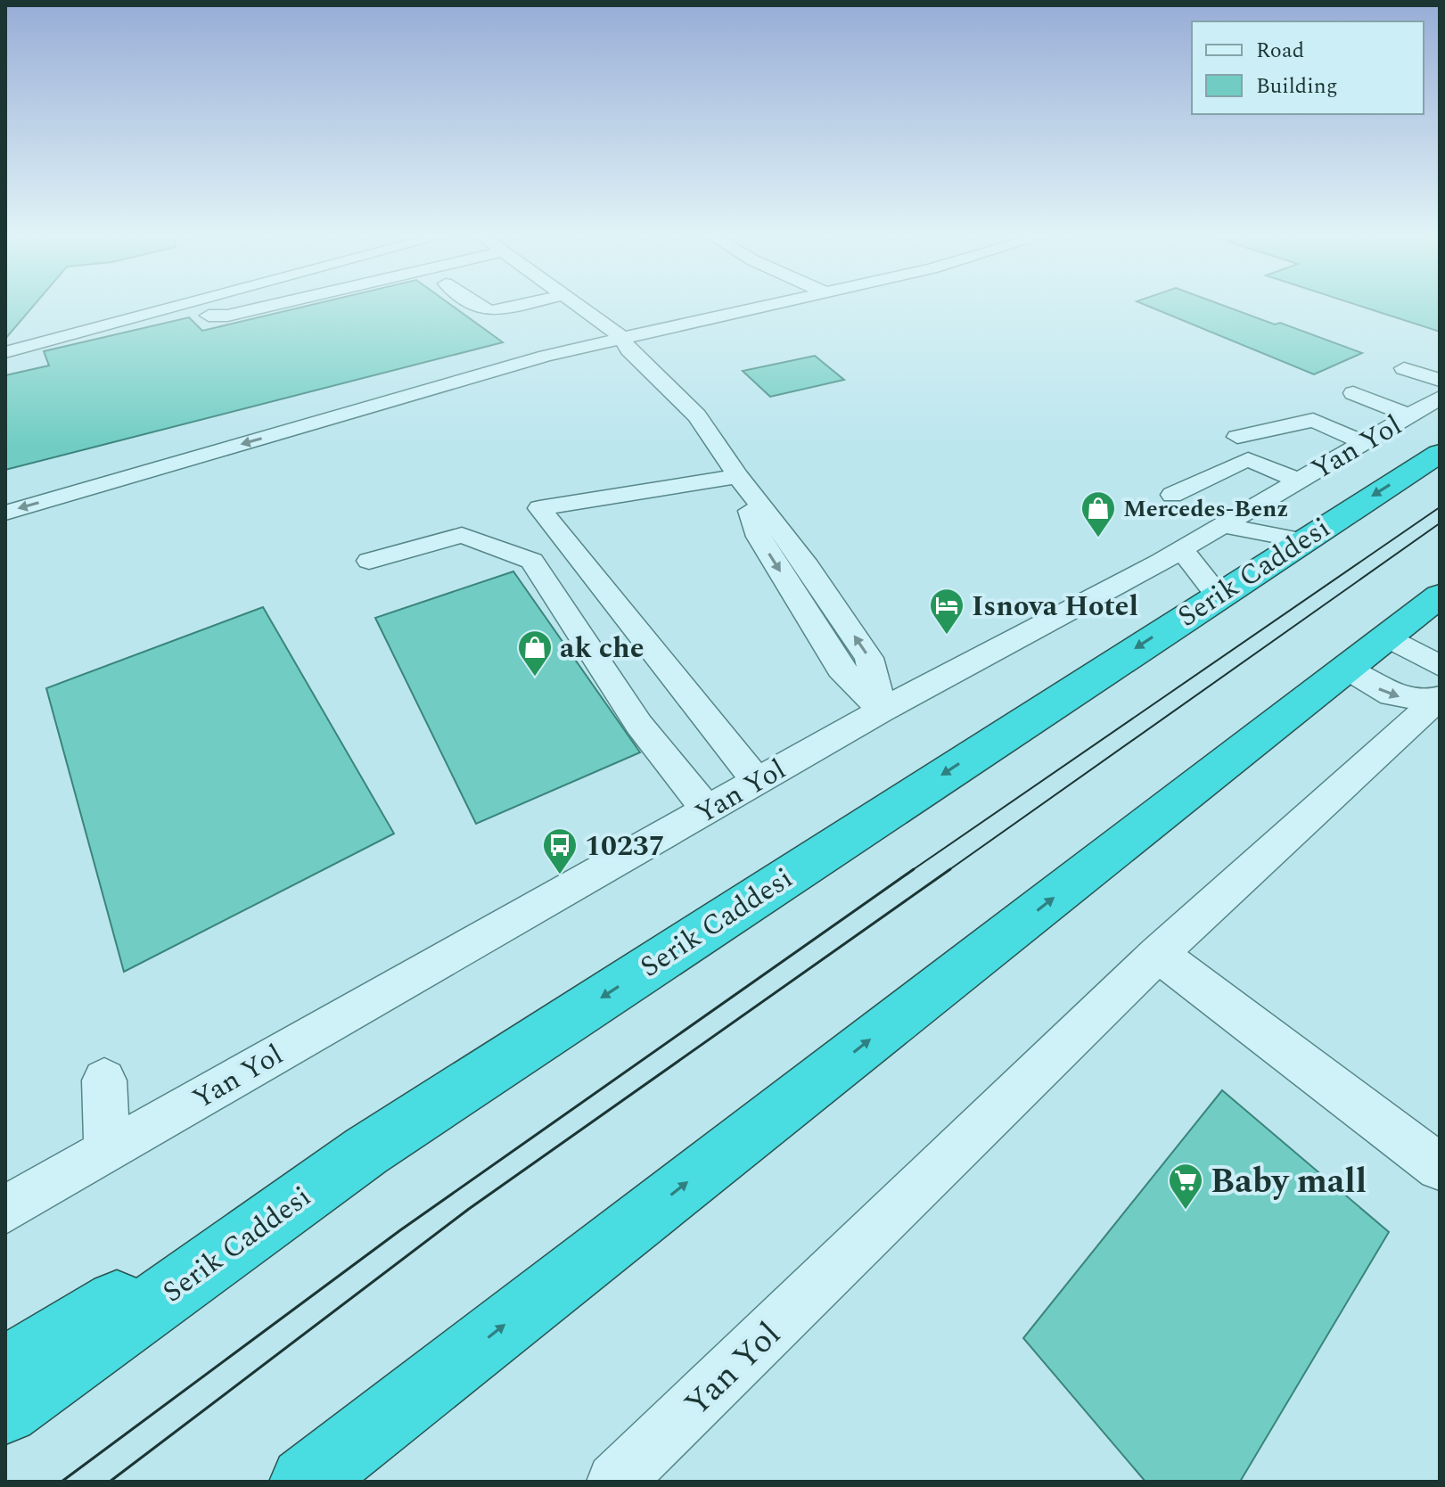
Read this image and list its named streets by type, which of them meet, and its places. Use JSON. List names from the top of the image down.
{
  "streets": {
    "highway": ["Serik Caddesi"],
    "street": ["Yan Yol"]
  },
  "places": {
    "shop": ["Mercedes-Benz", "ak che"],
    "hotel": ["Isnova Hotel"],
    "bus stop": ["10237"],
    "supermarket": ["Baby mall"]
  },
  "legend": ["Road", "Building"]
}
